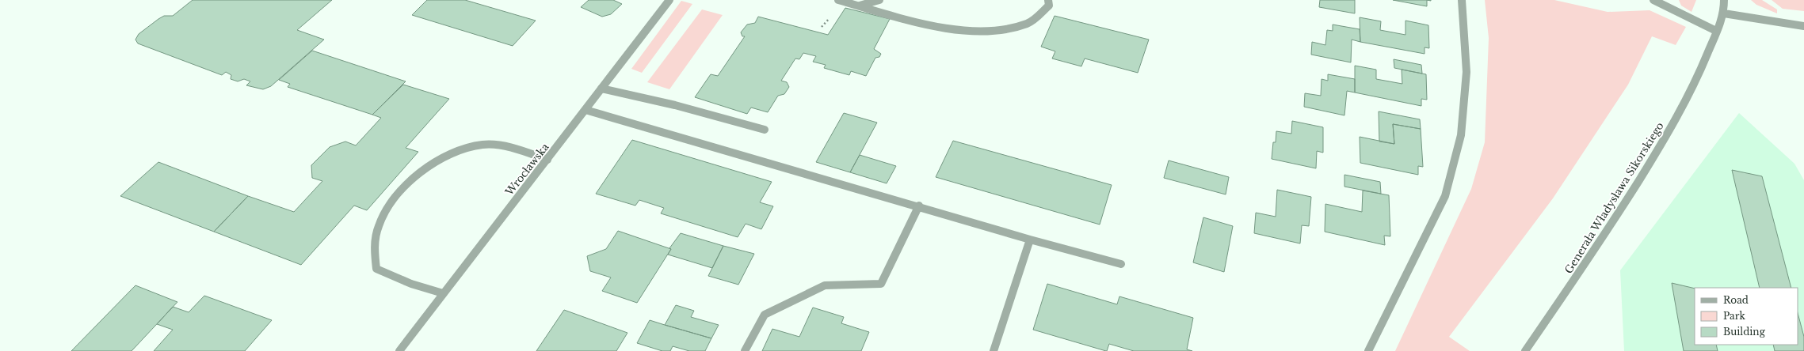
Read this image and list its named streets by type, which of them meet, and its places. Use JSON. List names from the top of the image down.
{
  "streets": {
    "street": ["Wrocławska", "Generała Władysława Sikorskiego"]
  },
  "legend": ["Road", "Park", "Building"]
}
